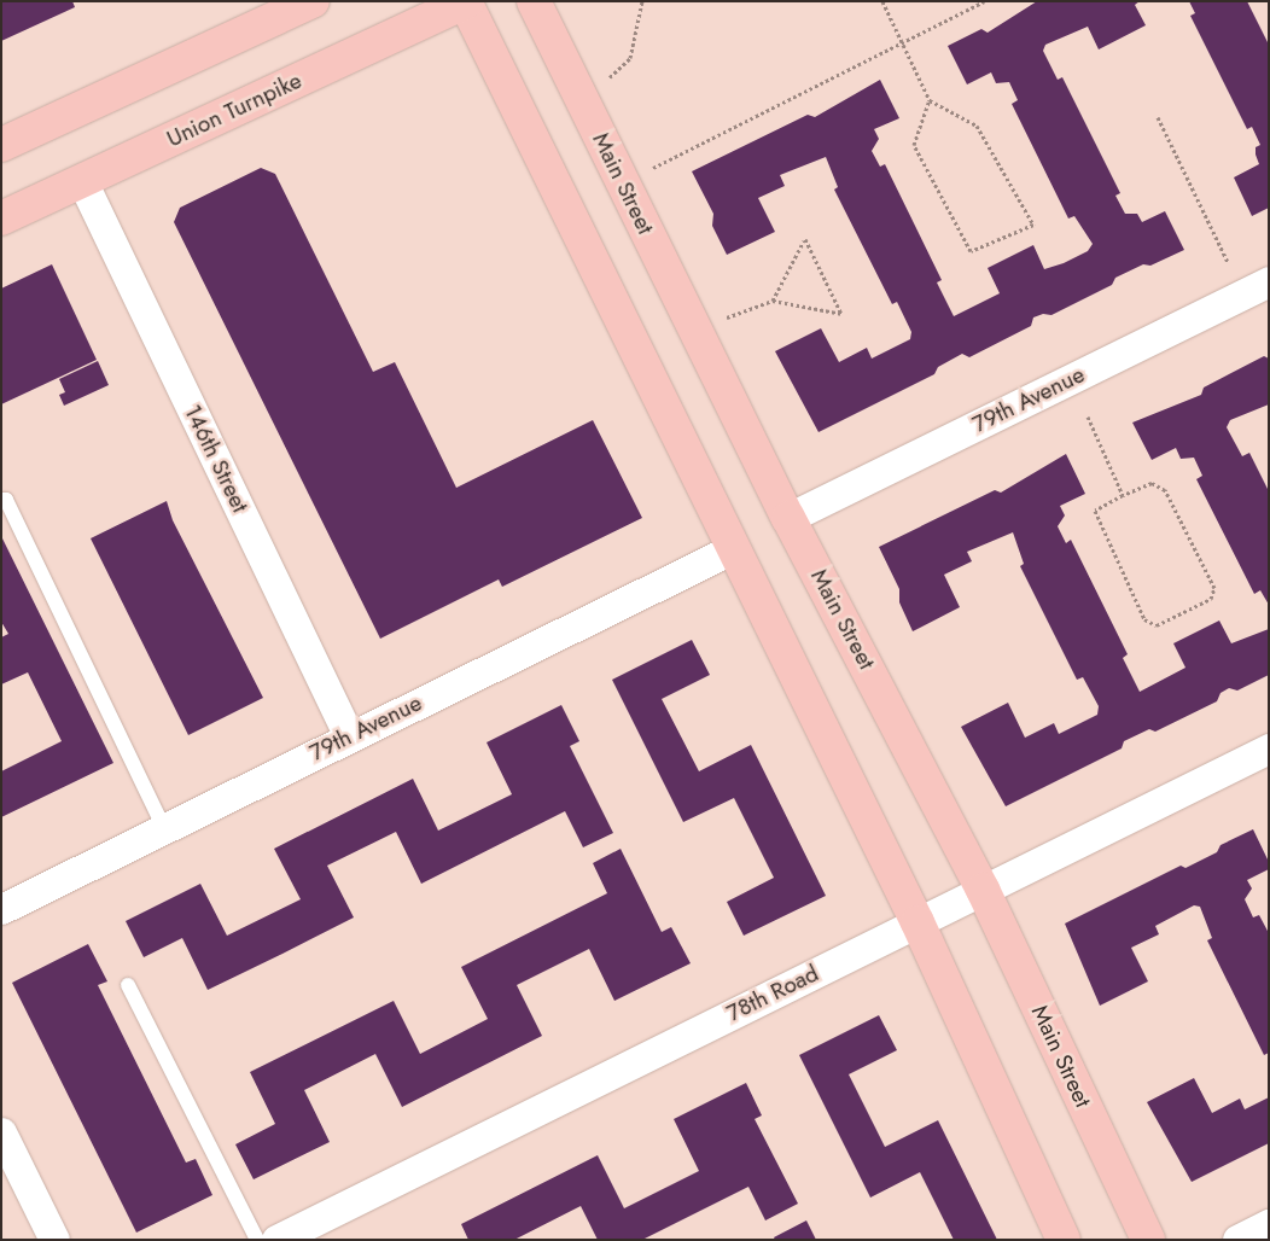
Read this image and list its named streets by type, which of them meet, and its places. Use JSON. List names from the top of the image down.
{
  "streets": {
    "main road": ["Union Turnpike", "Main Street"],
    "street": ["79th Avenue", "146th Street", "78th Road"]
  },
  "crossings": [
    ["Union Turnpike", "146th Street"],
    ["Main Street", "79th Avenue"],
    ["Main Street", "78th Road"],
    ["79th Avenue", "146th Street"]
  ]
}
